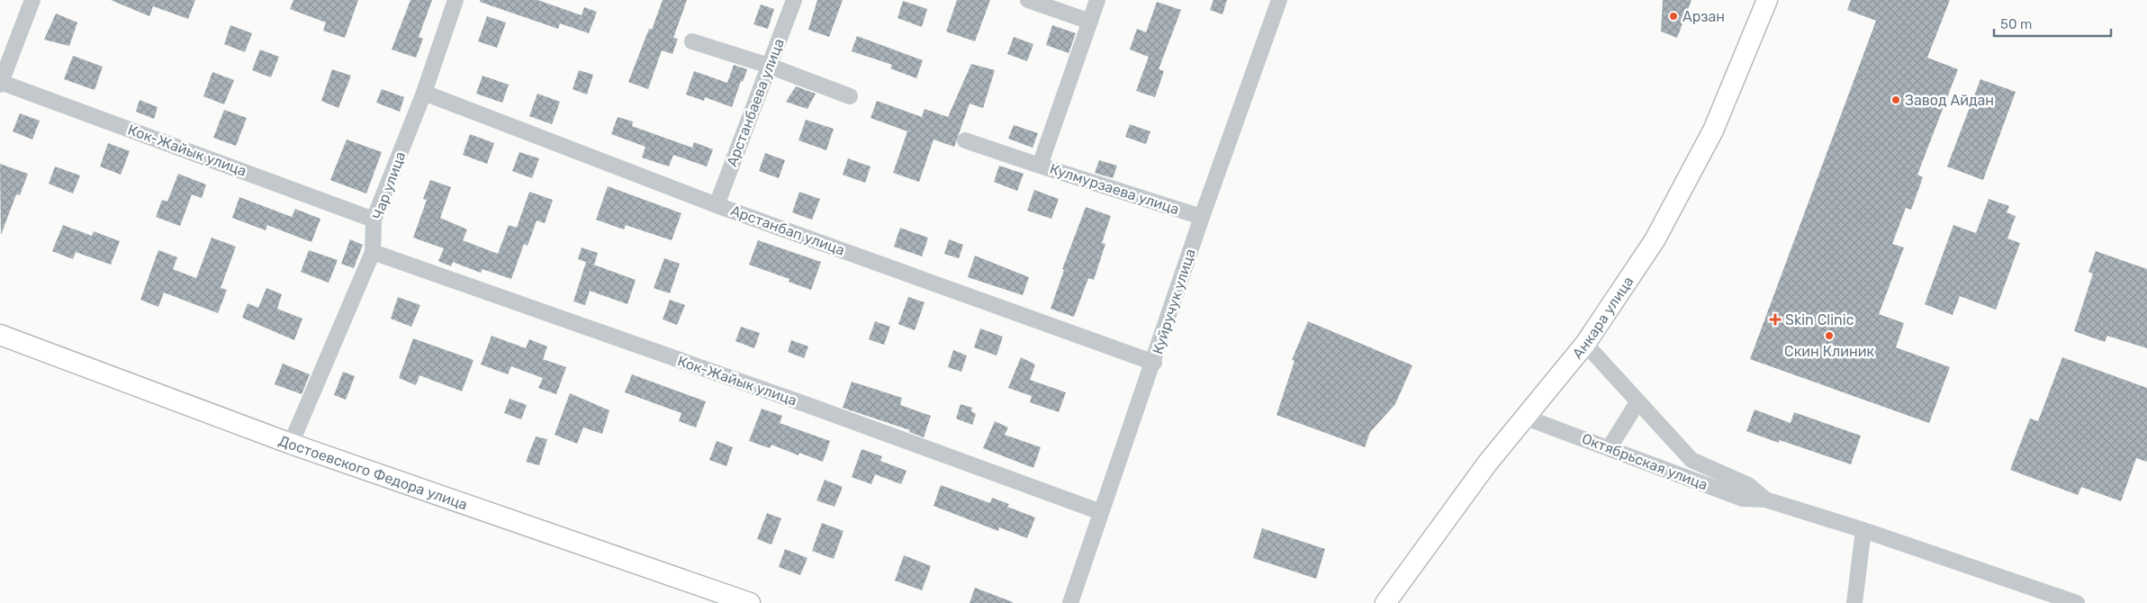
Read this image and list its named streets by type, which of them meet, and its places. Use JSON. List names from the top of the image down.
{
  "streets": {
    "main road": ["Анкара улица", "Достоевского Федора улица"],
    "street": [
      "Арстанбаева улица",
      "Кок-Жайык улица",
      "Чар улица",
      "Кулмурзаева улица",
      "Арстанбап улица",
      "Куйручук улица",
      "Октябрьская улица"
    ]
  },
  "crossings": [
    ["Арстанбаева улица", "Арстанбап улица"],
    ["Кок-Жайык улица", "Чар улица"],
    ["Кок-Жайык улица", "Куйручук улица"],
    ["Чар улица", "Арстанбап улица"],
    ["Чар улица", "Достоевского Федора улица"],
    ["Кулмурзаева улица", "Куйручук улица"],
    ["Арстанбап улица", "Куйручук улица"],
    ["Анкара улица", "Октябрьская улица"]
  ],
  "places": {
    "other": ["Арзан", "Завод Айдан", "Скин Клиник"],
    "health": ["Skin Clinic"]
  },
  "scale_bar": "50 m"
}
